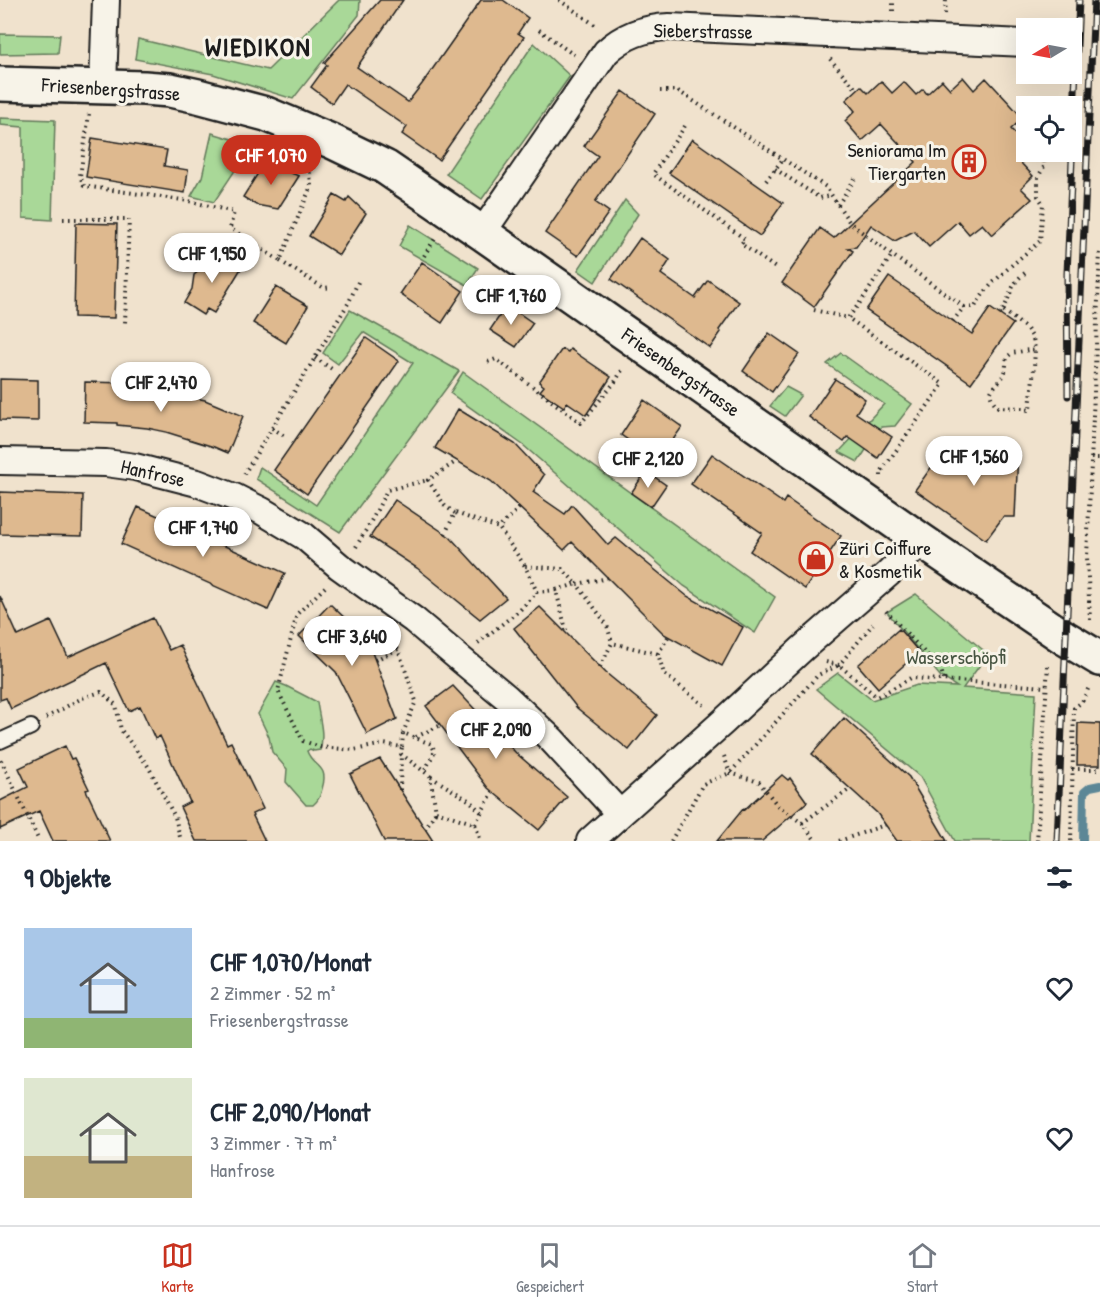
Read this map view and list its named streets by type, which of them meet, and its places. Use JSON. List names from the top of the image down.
{
  "streets": {
    "street": ["Sieberstrasse", "Friesenbergstrasse", "Hanfrose"]
  },
  "crossings": [
    ["Sieberstrasse", "Friesenbergstrasse"]
  ],
  "districts": ["WIEDIKON"],
  "parks": ["Wasserschöpfi"],
  "places": {
    "building": ["Seniorama Im Tiergarten"],
    "shop": ["Züri Coiffure & Kosmetik"]
  },
  "north": "left",
  "page": {
    "price": [
      "CHF 1,070",
      "CHF 1,950",
      "CHF 1,760",
      "CHF 2,470",
      "CHF 1,560",
      "CHF 2,120",
      "CHF 1,740",
      "CHF 3,640",
      "CHF 2,090"
    ],
    "heading": "9 Objekte",
    "list": [
      {
        "name": "CHF 1,070/Monat",
        "note": "2 Zimmer · 52 m² · Friesenbergstrasse"
      },
      {
        "name": "CHF 2,090/Monat",
        "note": "3 Zimmer · 77 m² · Hanfrose"
      }
    ],
    "tabs": ["Karte", "Gespeichert", "Start"]
  }
}
